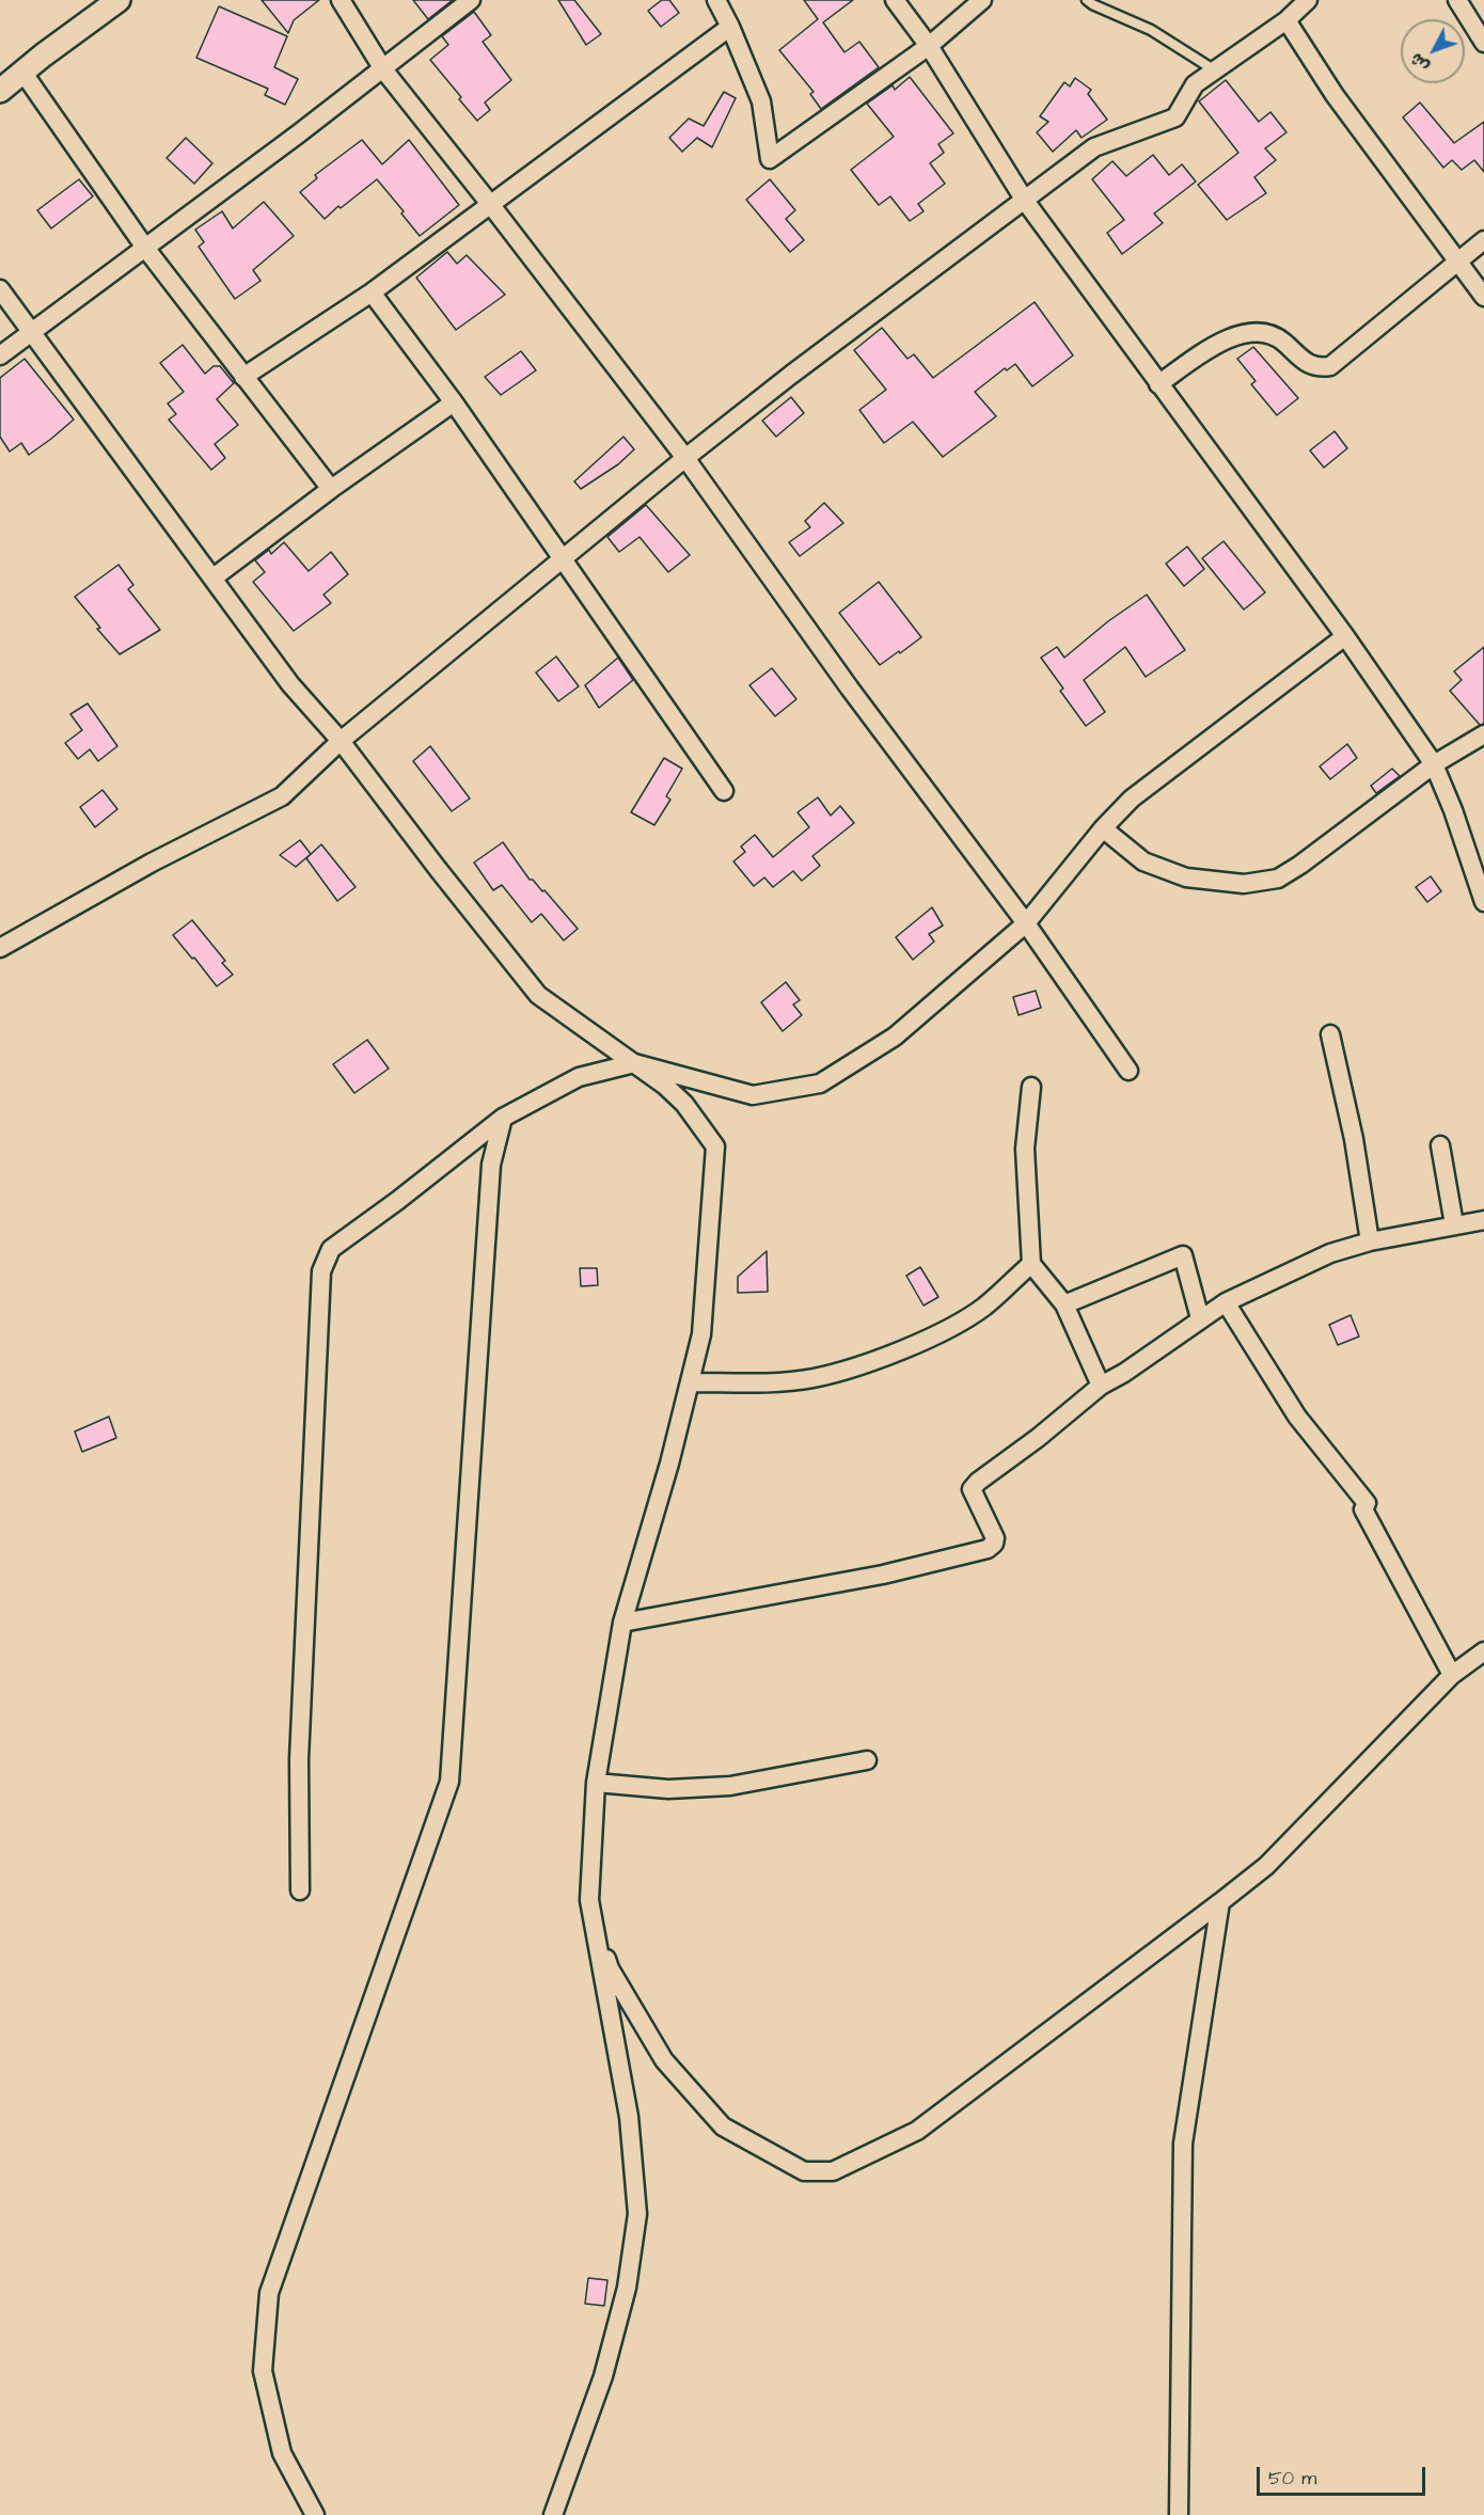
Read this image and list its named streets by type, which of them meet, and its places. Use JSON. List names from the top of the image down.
{
  "scale_bar": "50 m",
  "north": "bottom left"
}
